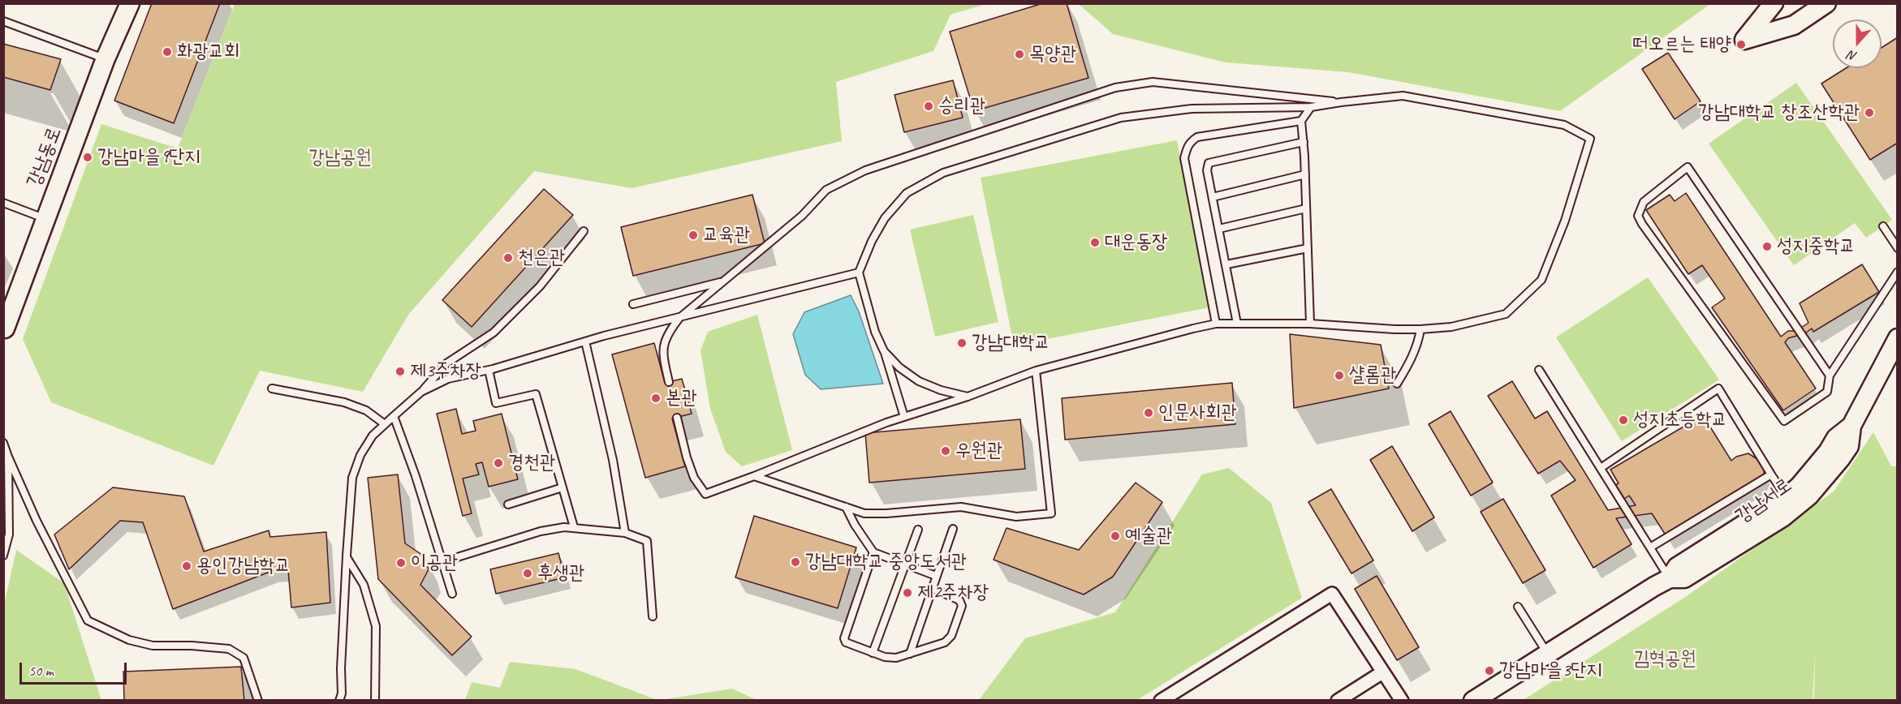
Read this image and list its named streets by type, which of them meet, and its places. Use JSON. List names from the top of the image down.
{
  "streets": {
    "street": ["강남동로", "강남서로"]
  },
  "parks": ["강남공원", "김혁공원"],
  "places": [
    "떠오르는 태양",
    "화광교회",
    "목양관",
    "승리관",
    "강남대학교 창조산학관",
    "강남마을9단지",
    "교육관",
    "대운동장",
    "성지중학교",
    "천은관",
    "강남대학교",
    "제3주차장",
    "샬롬관",
    "본관",
    "인문사회관",
    "성지초등학교",
    "우원관",
    "경천관",
    "예술관",
    "강남대학교 중앙도서관",
    "이공관",
    "용인강남학교",
    "후생관",
    "제2주차장",
    "강남마을3단지"
  ],
  "scale_bar": "50 m",
  "north": "bottom"
}
